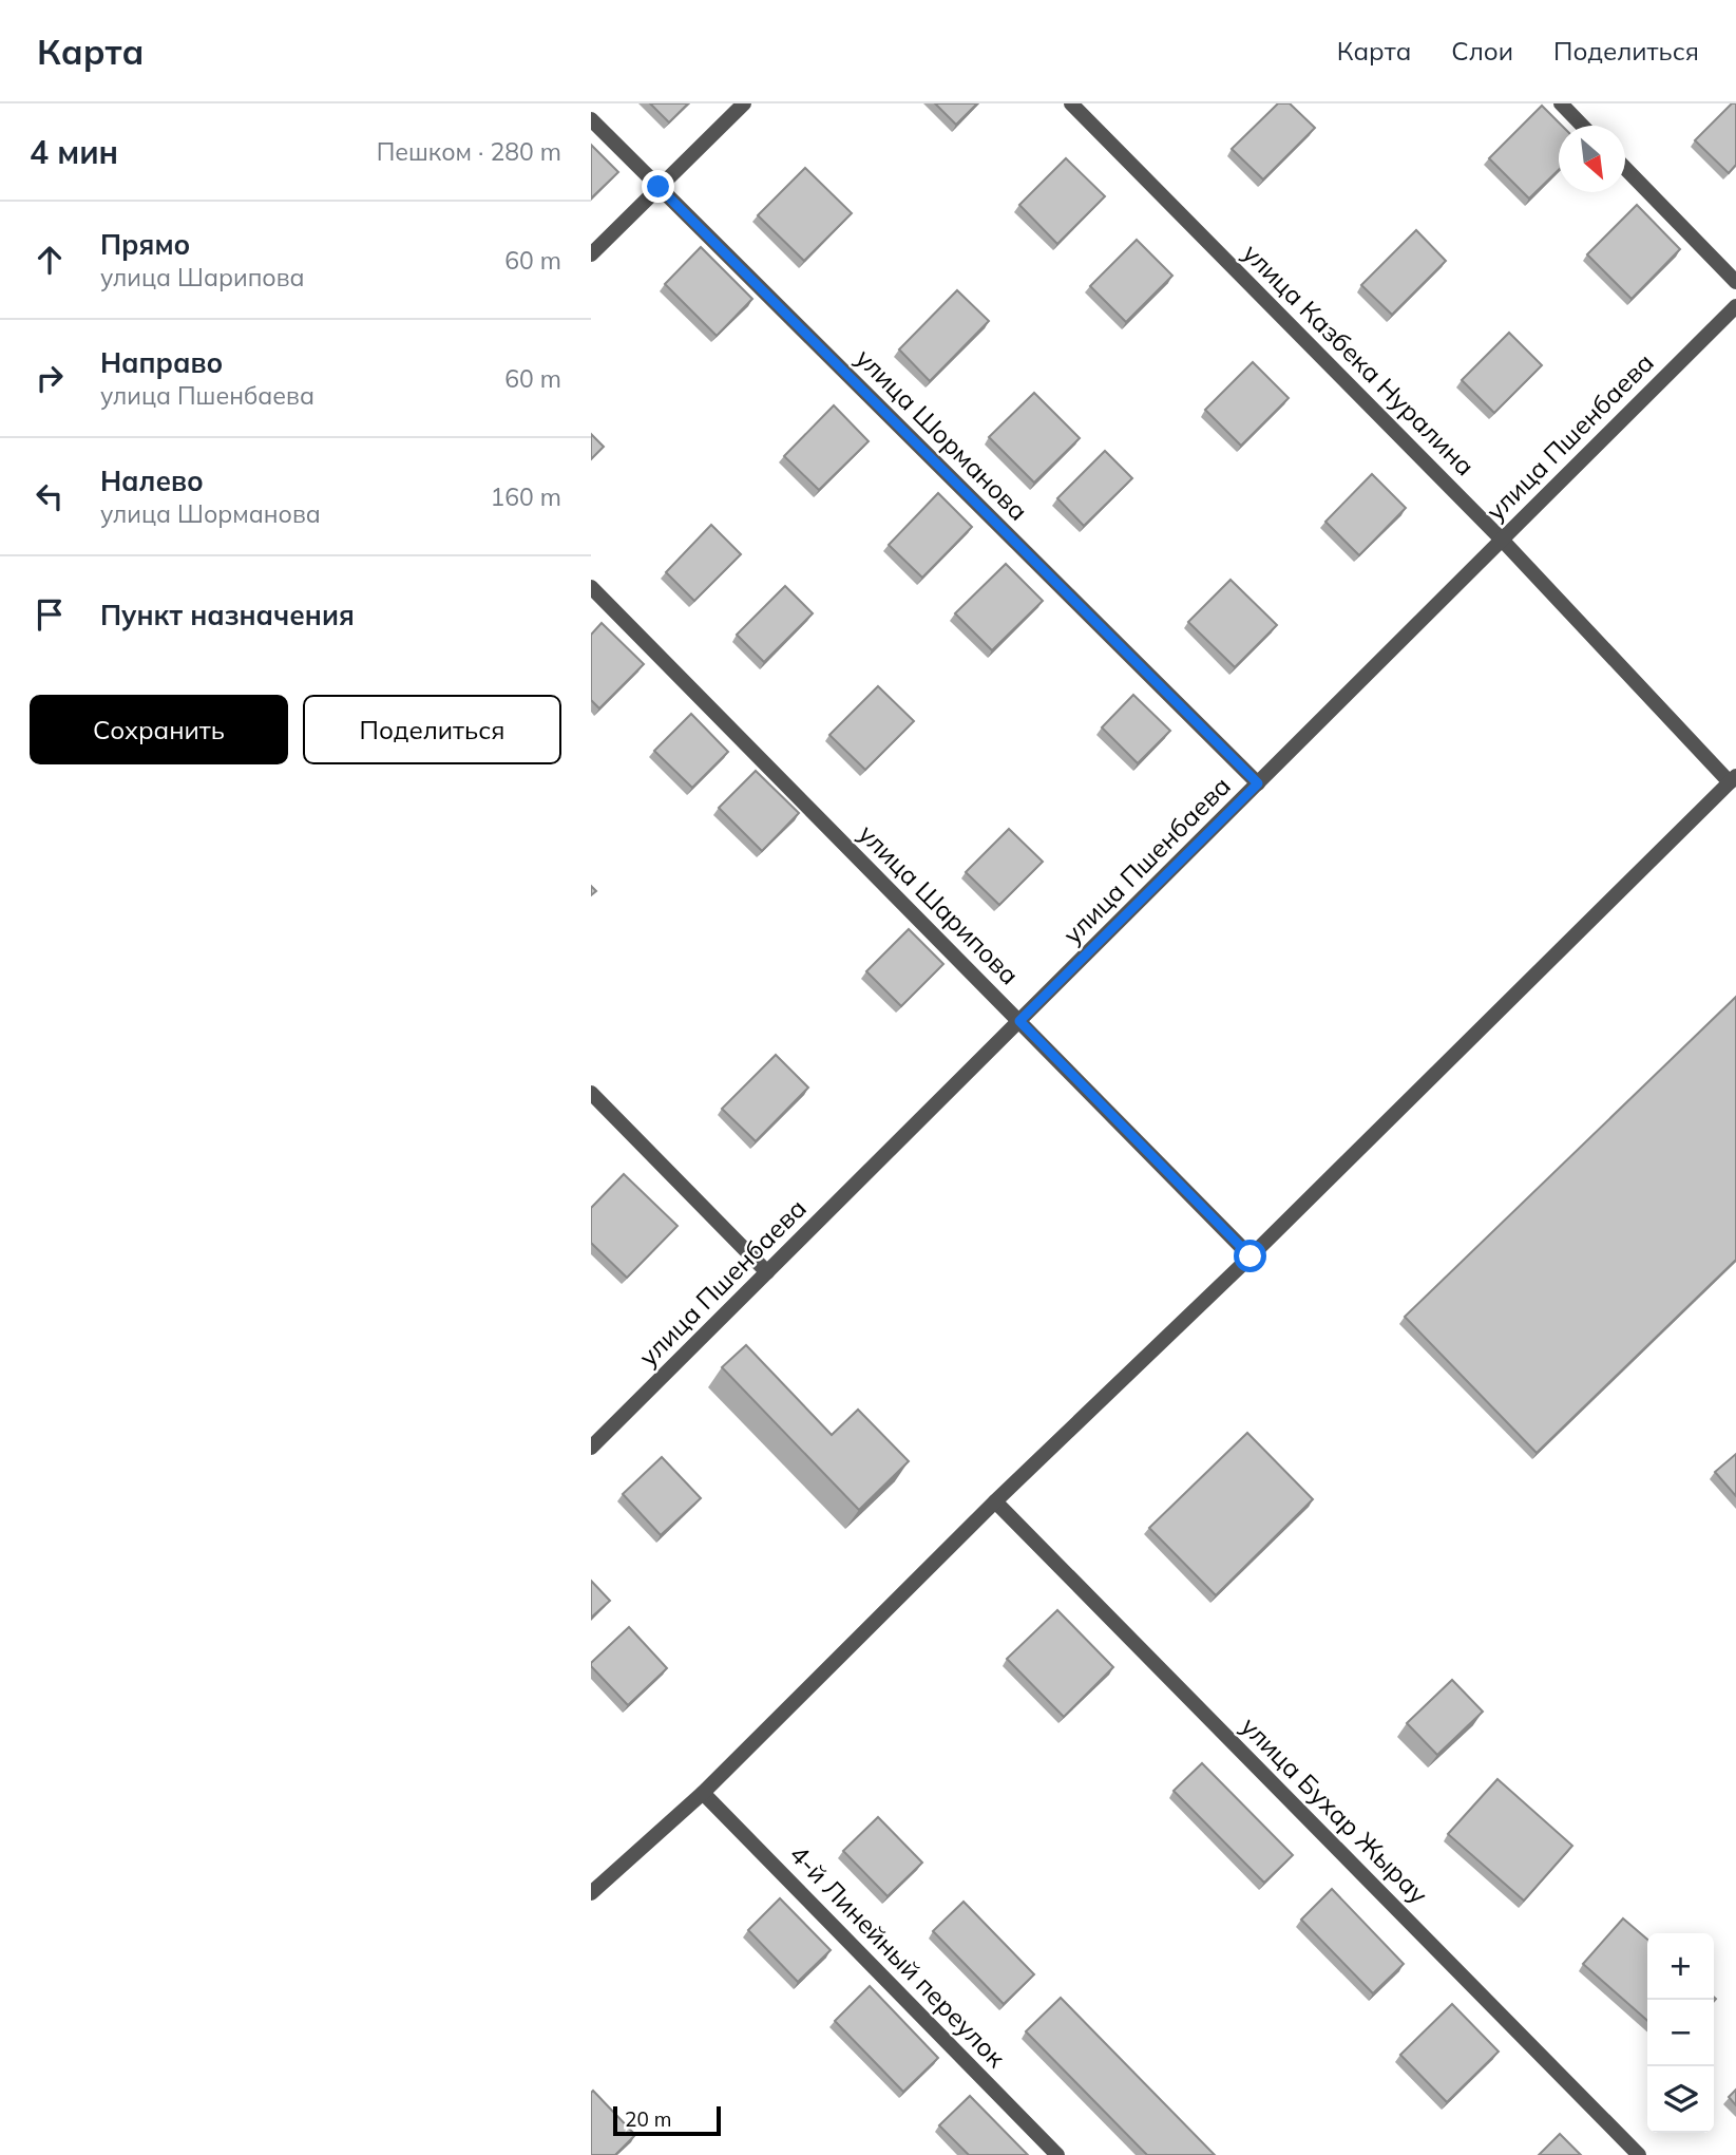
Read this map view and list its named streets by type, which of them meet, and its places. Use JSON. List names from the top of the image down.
{
  "streets": {
    "street": [
      "улица Казбека Нуралина",
      "улица Шорманова",
      "улица Пшенбаева",
      "улица Шарипова",
      "улица Бухар Жырау",
      "4-й Линейный переулок"
    ]
  },
  "crossings": [
    ["улица Казбека Нуралина", "улица Пшенбаева"],
    ["улица Шорманова", "улица Пшенбаева"],
    ["улица Пшенбаева", "улица Шарипова"]
  ],
  "scale_bar": "20 m",
  "north": "bottom right",
  "page": {
    "header": "Карта",
    "nav": ["Карта", "Слои", "Поделиться"],
    "heading": ["4 мин", "Пешком · 280 m"],
    "list": [
      ["Прямо", "улица Шарипова", "60 m"],
      ["Направо", "улица Пшенбаева", "60 m"],
      ["Налево", "улица Шорманова", "160 m"],
      "Пункт назначения"
    ],
    "buttons": ["Сохранить", "Поделиться"],
    "map_buttons": ["+", "−"],
    "scale": "20 m"
  }
}
